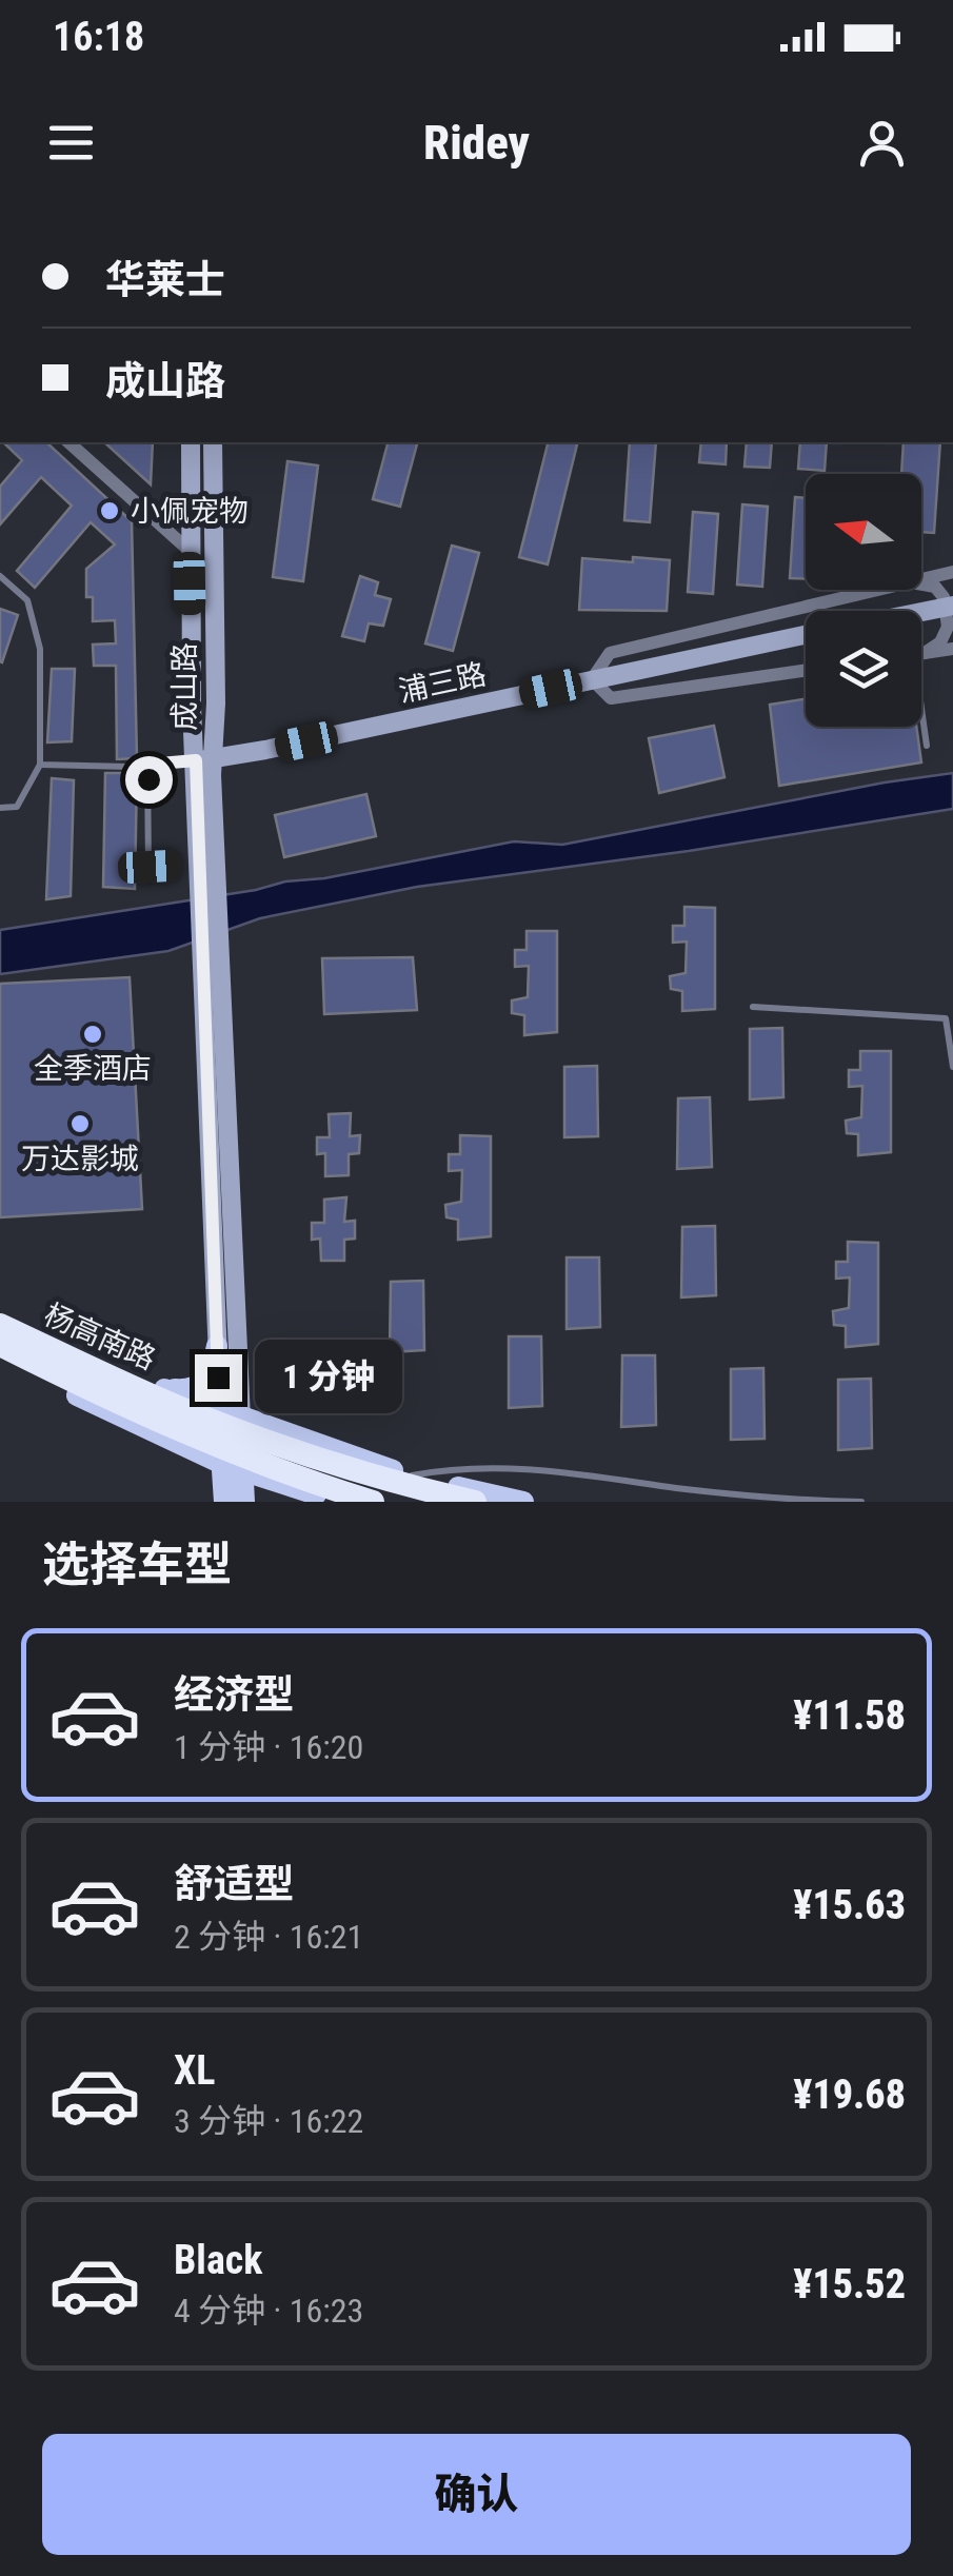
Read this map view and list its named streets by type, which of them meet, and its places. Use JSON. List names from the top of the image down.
{
  "streets": {
    "highway": ["杨高南路"],
    "main road": ["浦三路", "成山路"]
  },
  "crossings": [
    ["浦三路", "成山路"],
    ["成山路", "杨高南路"]
  ],
  "places": ["小佩宠物", "全季酒店", "万达影城"],
  "north": "left",
  "page": {
    "status": "16:18",
    "header": "Ridey",
    "banner": ["华莱士", "成山路"],
    "bubble": "1 分钟",
    "heading": "选择车型",
    "list": [
      {
        "name": "经济型",
        "note": "1 分钟 · 16:20",
        "value": "¥11.58"
      },
      {
        "name": "舒适型",
        "note": "2 分钟 · 16:21",
        "value": "¥15.63"
      },
      {
        "name": "XL",
        "note": "3 分钟 · 16:22",
        "value": "¥19.68"
      },
      {
        "name": "Black",
        "note": "4 分钟 · 16:23",
        "value": "¥15.52"
      }
    ],
    "buttons": "确认"
  }
}
